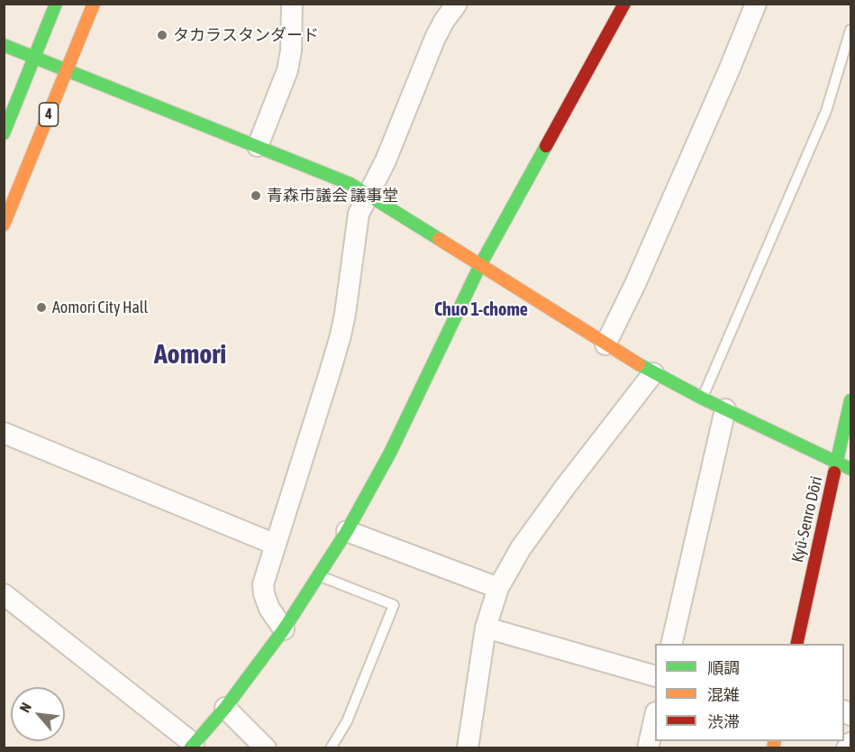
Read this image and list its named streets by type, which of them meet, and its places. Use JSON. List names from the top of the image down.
{
  "streets": {
    "main road": ["4", "Kyū-Senro Dōri"]
  },
  "districts": ["Chuo 1-chome", "Aomori"],
  "places": ["タカラスタンダード", "青森市議会 議事堂", "Aomori City Hall"],
  "legend": ["順調", "混雑", "渋滞"],
  "north": "top left"
}
